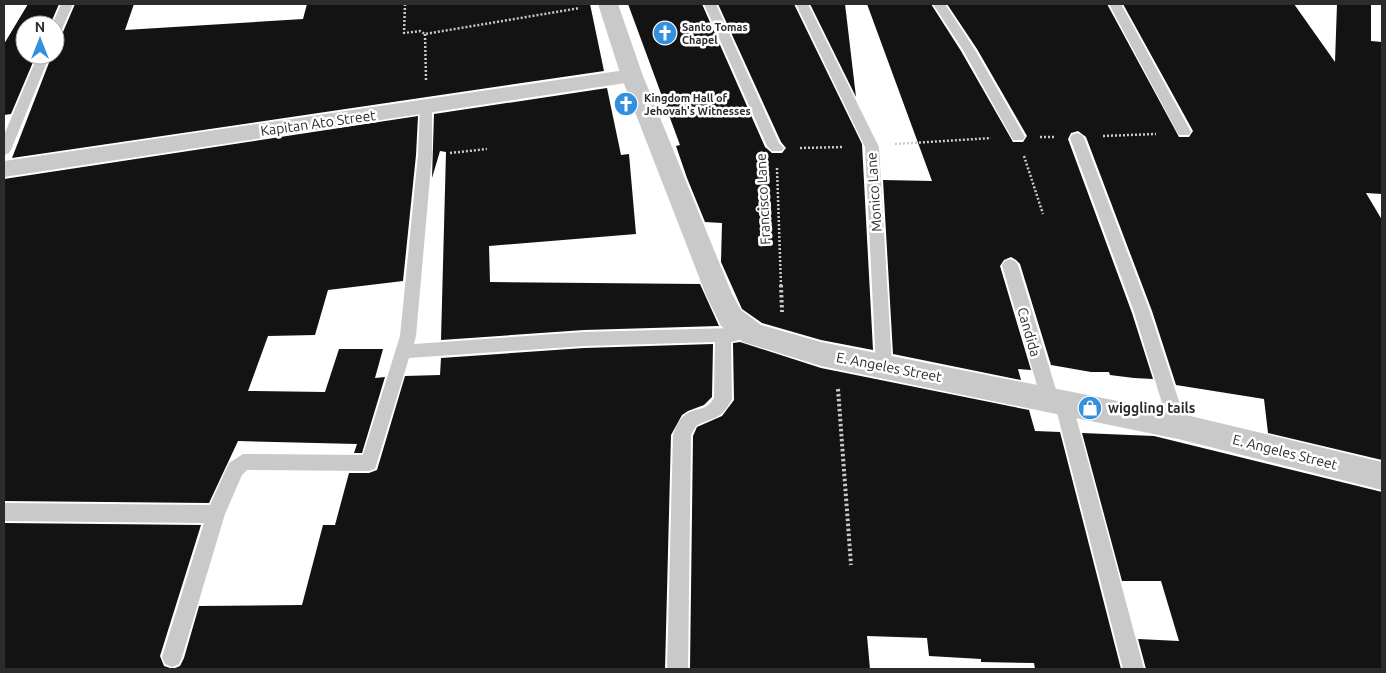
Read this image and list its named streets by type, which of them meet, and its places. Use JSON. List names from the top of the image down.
{
  "streets": {
    "street": ["Kapitan Ato Street", "E. Angeles Street"],
    "lane": ["Monico Lane", "Francisco Lane", "Candida"]
  },
  "crossings": [
    ["Kapitan Ato Street", "E. Angeles Street"],
    ["Monico Lane", "E. Angeles Street"],
    ["Candida", "E. Angeles Street"]
  ],
  "places": {
    "church": ["Santo Tomas Chapel", "Kingdom Hall of Jehovah's Witnesses"],
    "shop": ["wiggling tails"]
  },
  "north": "top"
}
